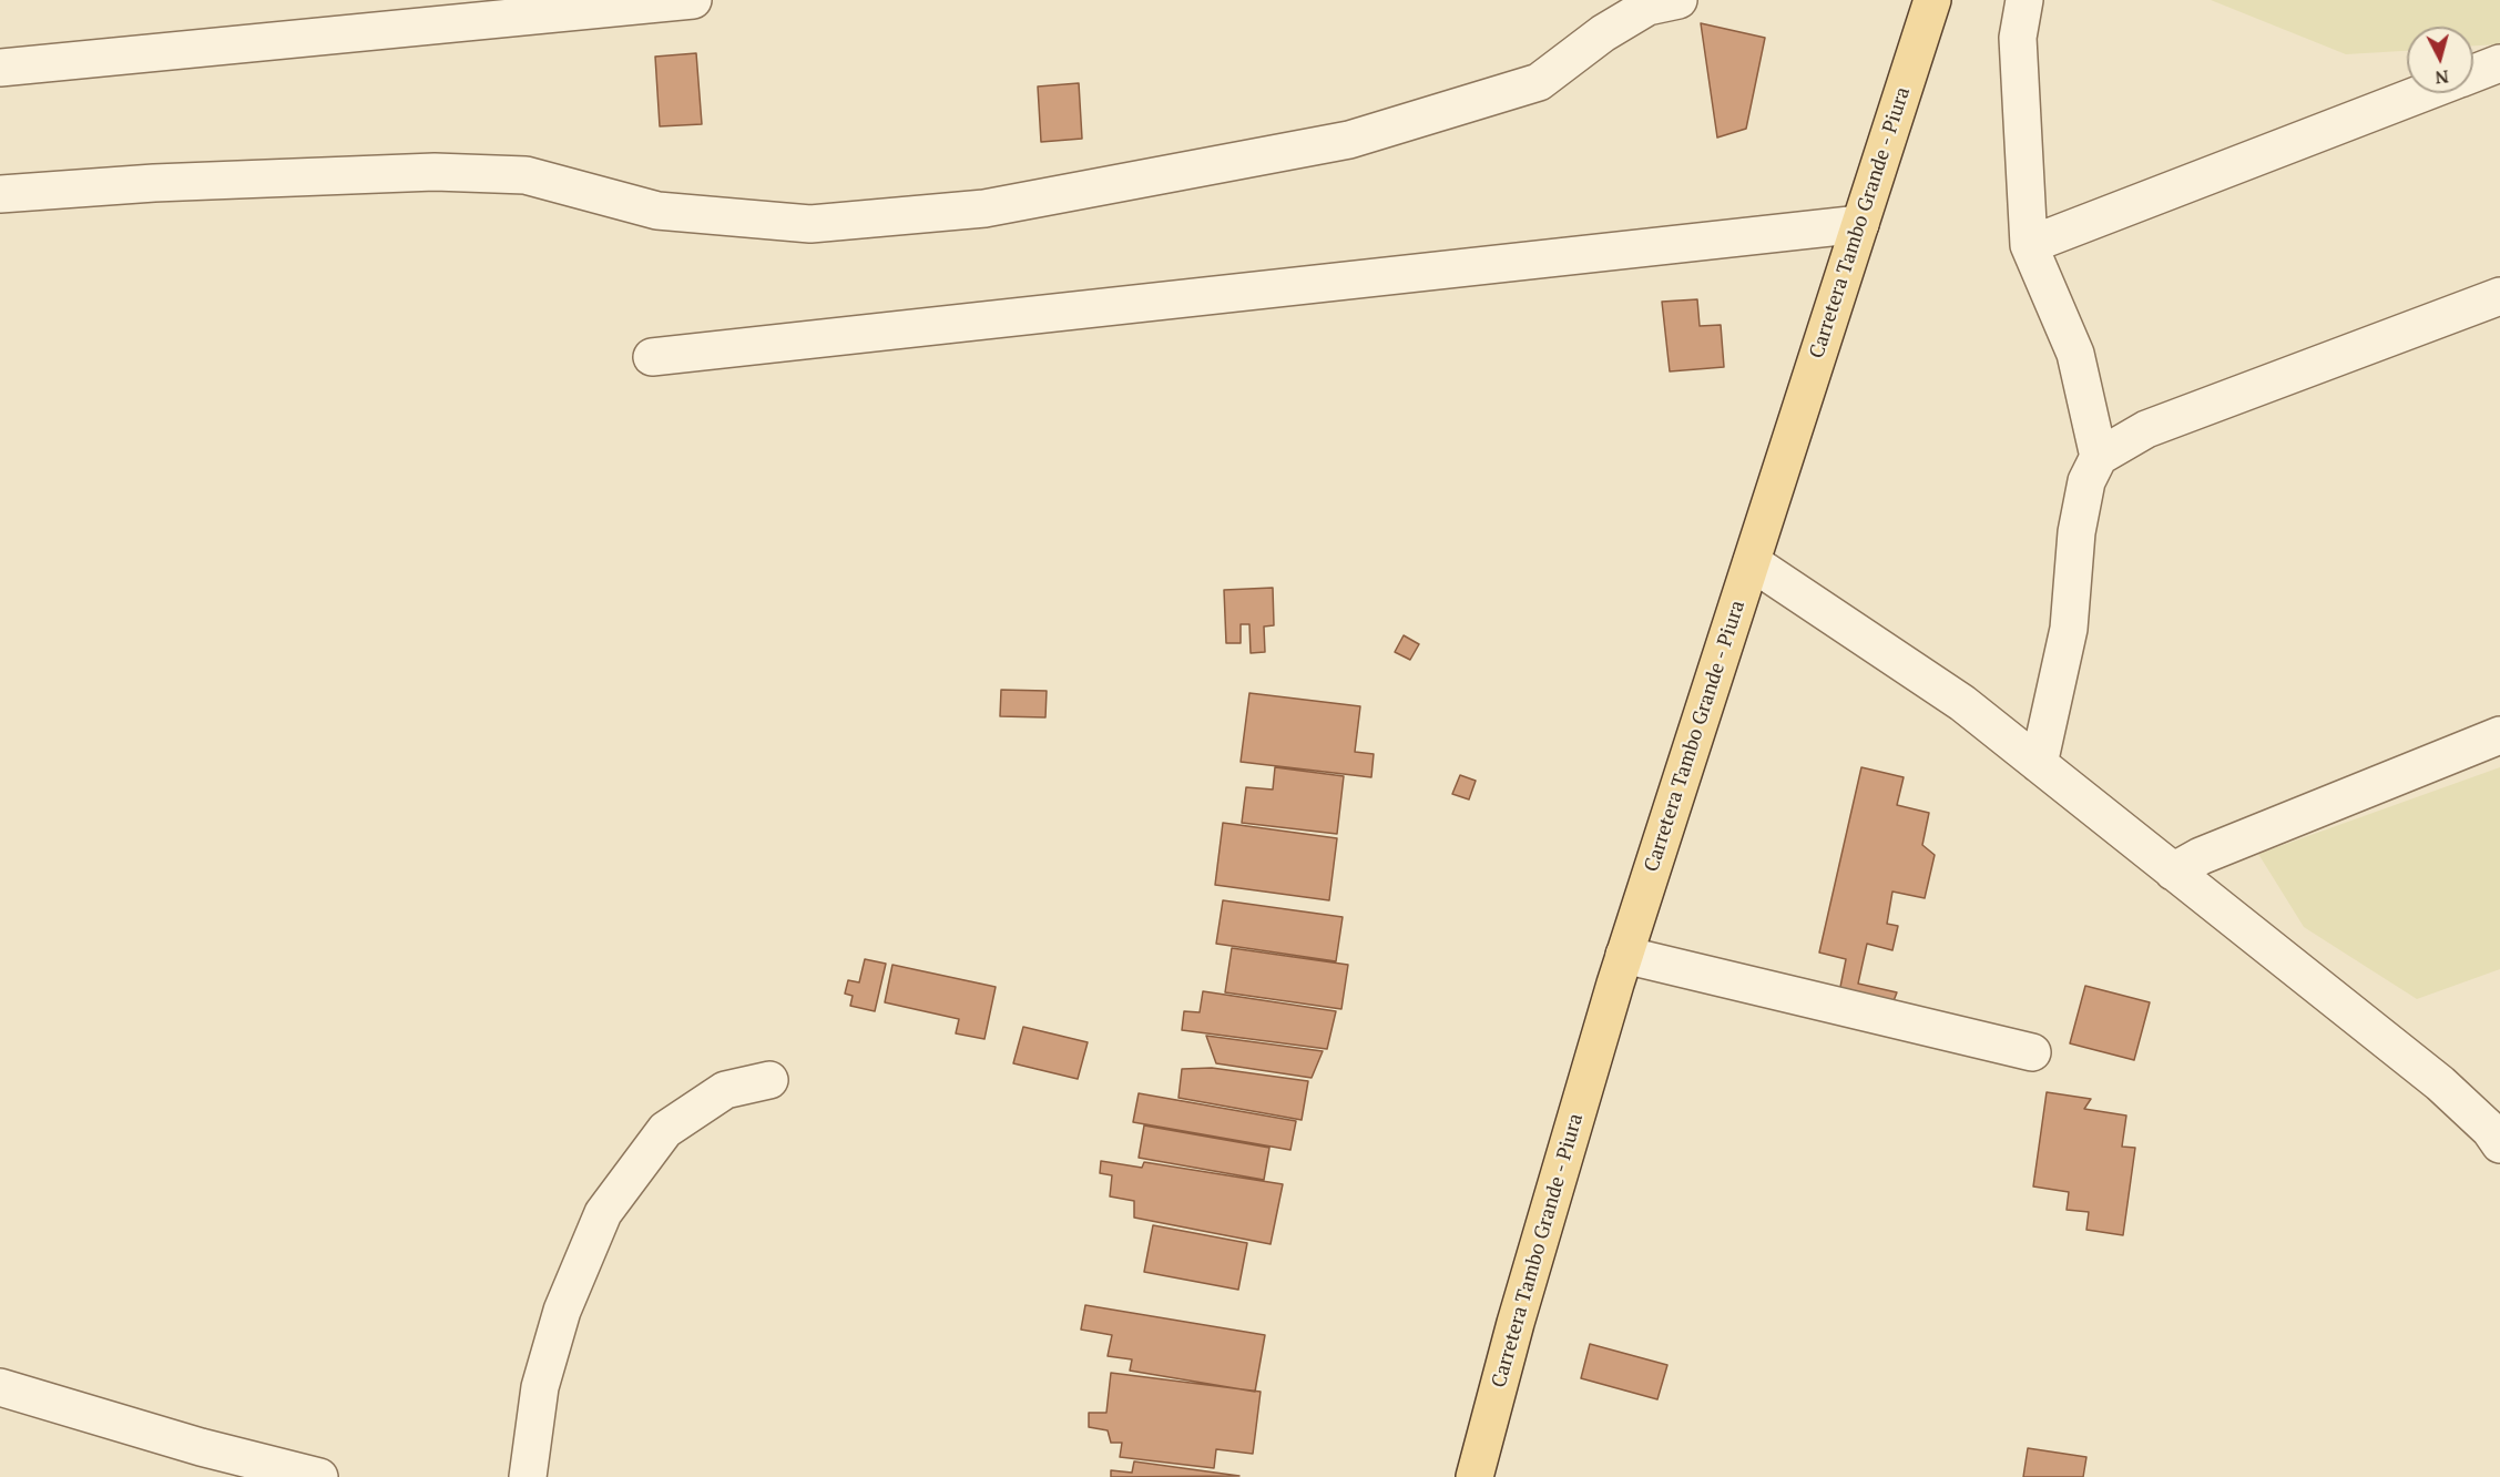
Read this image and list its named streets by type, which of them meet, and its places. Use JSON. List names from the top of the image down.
{
  "streets": {
    "main road": ["Carretera Tambo Grande - Piura"]
  },
  "north": "bottom"
}
